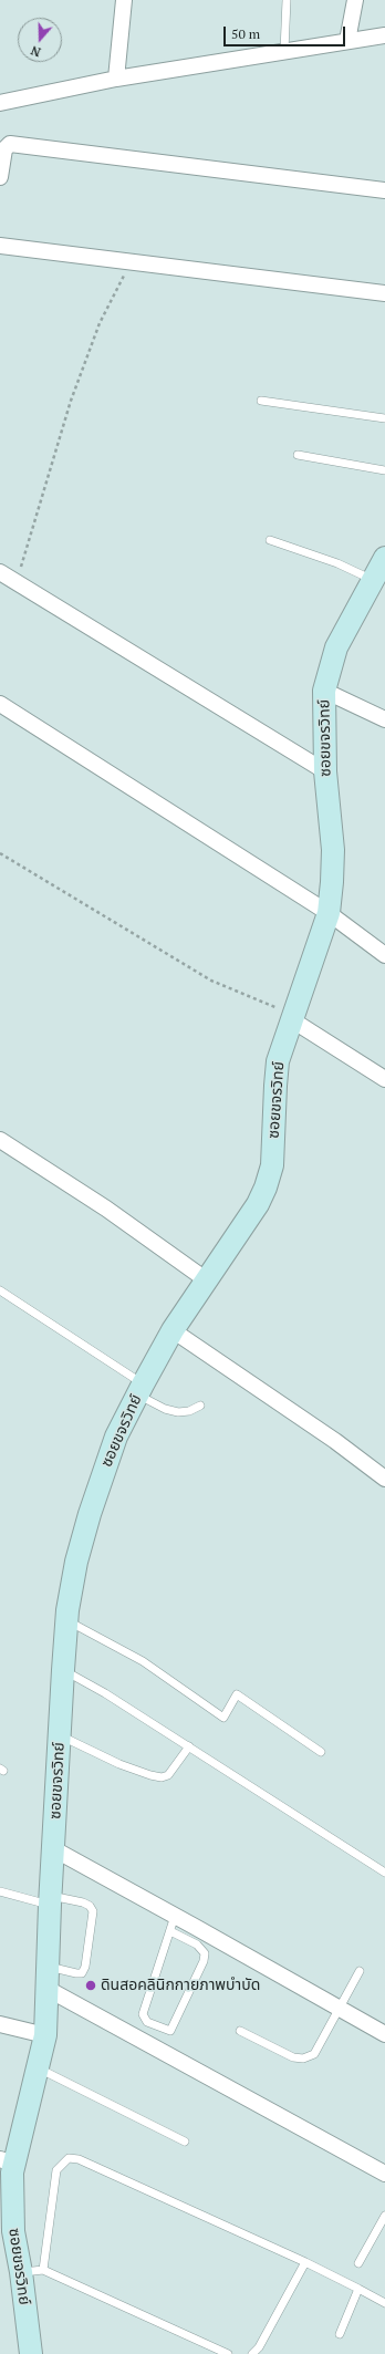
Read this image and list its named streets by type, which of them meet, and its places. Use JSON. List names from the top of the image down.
{
  "streets": {
    "street": ["ซอยขจรวิทย์"]
  },
  "places": ["ดินสอคลินิกกายภาพบำบัด"],
  "scale_bar": "50 m",
  "north": "bottom"
}
